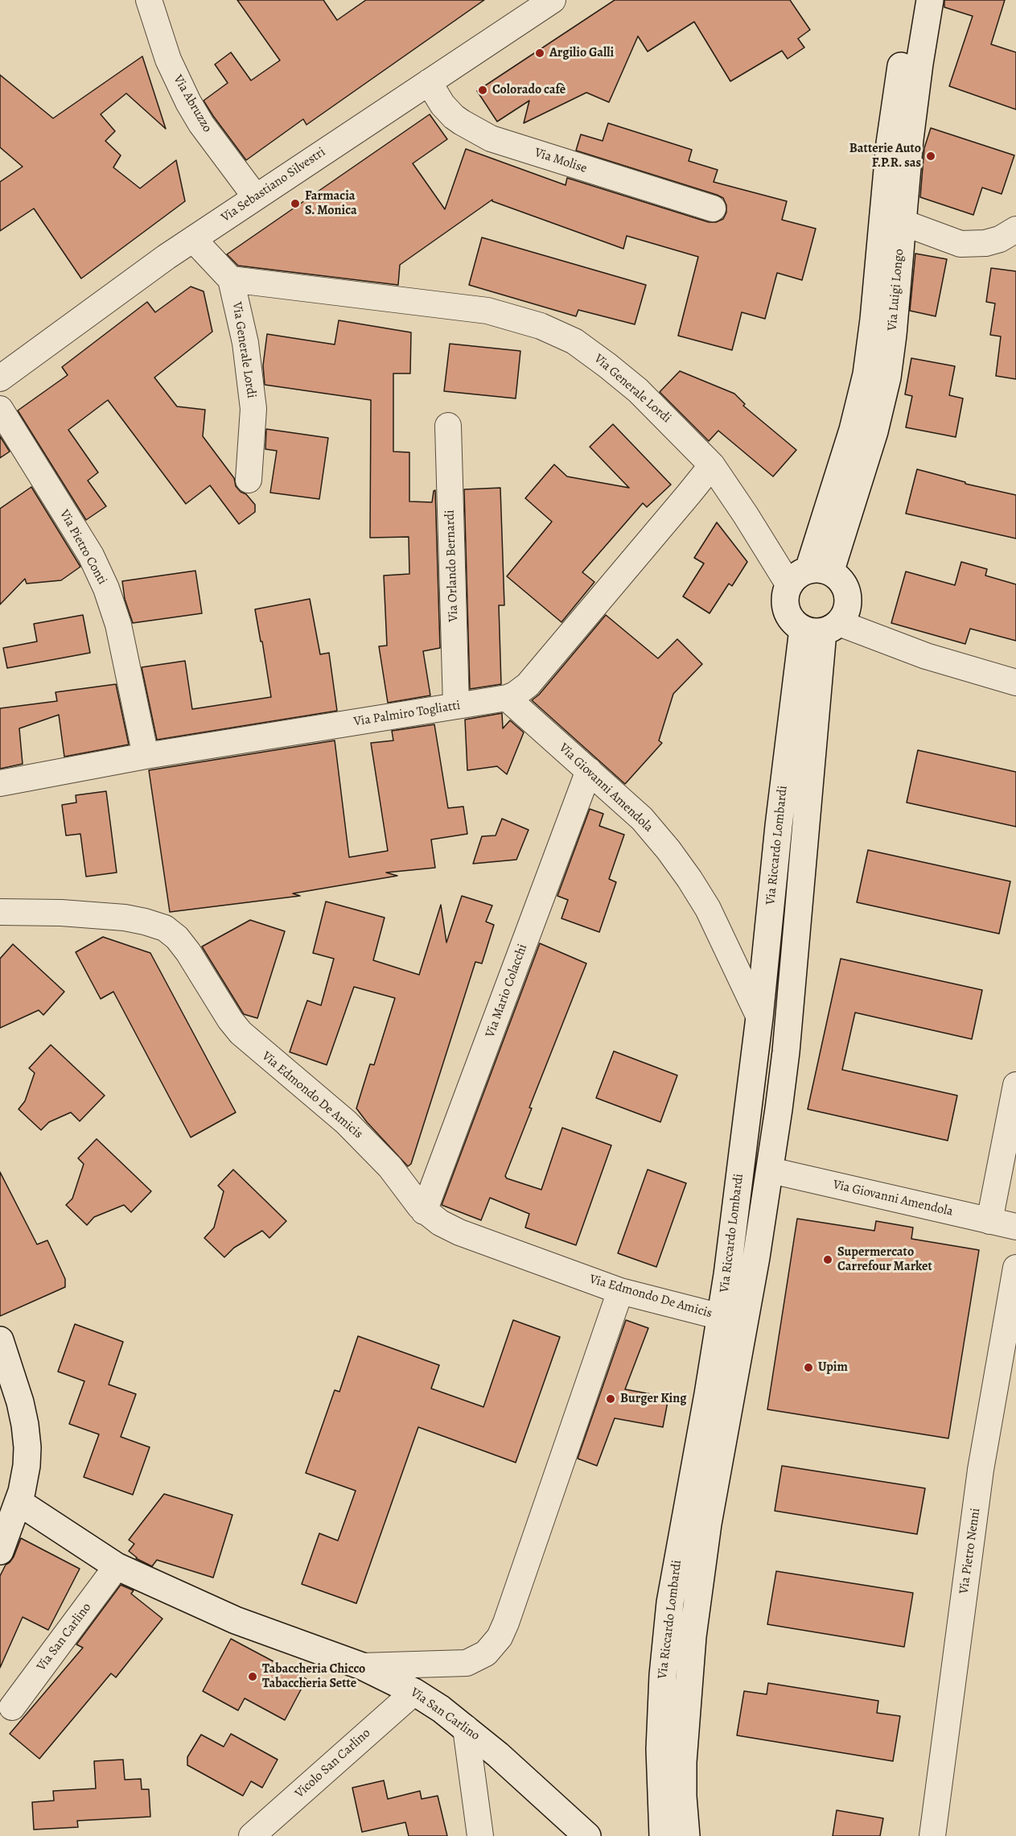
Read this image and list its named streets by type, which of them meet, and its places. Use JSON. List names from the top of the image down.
{
  "streets": {
    "main road": ["Via Luigi Longo", "Via Riccardo Lombardi", "Via San Carlino"],
    "street": [
      "Via Abruzzo",
      "Via Molise",
      "Via Sebastiano Silvestri",
      "Via Generale Lordi",
      "Via Pietro Conti",
      "Via Orlando Bernardi",
      "Via Palmiro Togliatti",
      "Via Giovanni Amendola",
      "Via Mario Colacchi",
      "Via Edmondo De Amicis",
      "Via Pietro Nenni",
      "Vicolo San Carlino"
    ]
  },
  "crossings": [
    ["Via Abruzzo", "Via Sebastiano Silvestri"],
    ["Via Molise", "Via Sebastiano Silvestri"],
    ["Via Luigi Longo", "Via Generale Lordi"],
    ["Via Luigi Longo", "Via Riccardo Lombardi"],
    ["Via Generale Lordi", "Via Palmiro Togliatti"],
    ["Via Generale Lordi", "Via Riccardo Lombardi"],
    ["Via Pietro Conti", "Via Palmiro Togliatti"],
    ["Via Orlando Bernardi", "Via Palmiro Togliatti"],
    ["Via Palmiro Togliatti", "Via Giovanni Amendola"],
    ["Via Giovanni Amendola", "Via Riccardo Lombardi"],
    ["Via Giovanni Amendola", "Via Mario Colacchi"],
    ["Via Riccardo Lombardi", "Via Edmondo De Amicis"],
    ["Via Mario Colacchi", "Via Edmondo De Amicis"],
    ["Via San Carlino", "Vicolo San Carlino"]
  ],
  "places": [
    "Argilio Galli",
    "Colorado cafè",
    "Batterie Auto F.P.R. sas",
    "Farmacia S. Monica",
    "Supermercato Carrefour Market",
    "Upim",
    "Burger King",
    "Tabaccheria Chicco Tabaccheria Sette"
  ]
}
